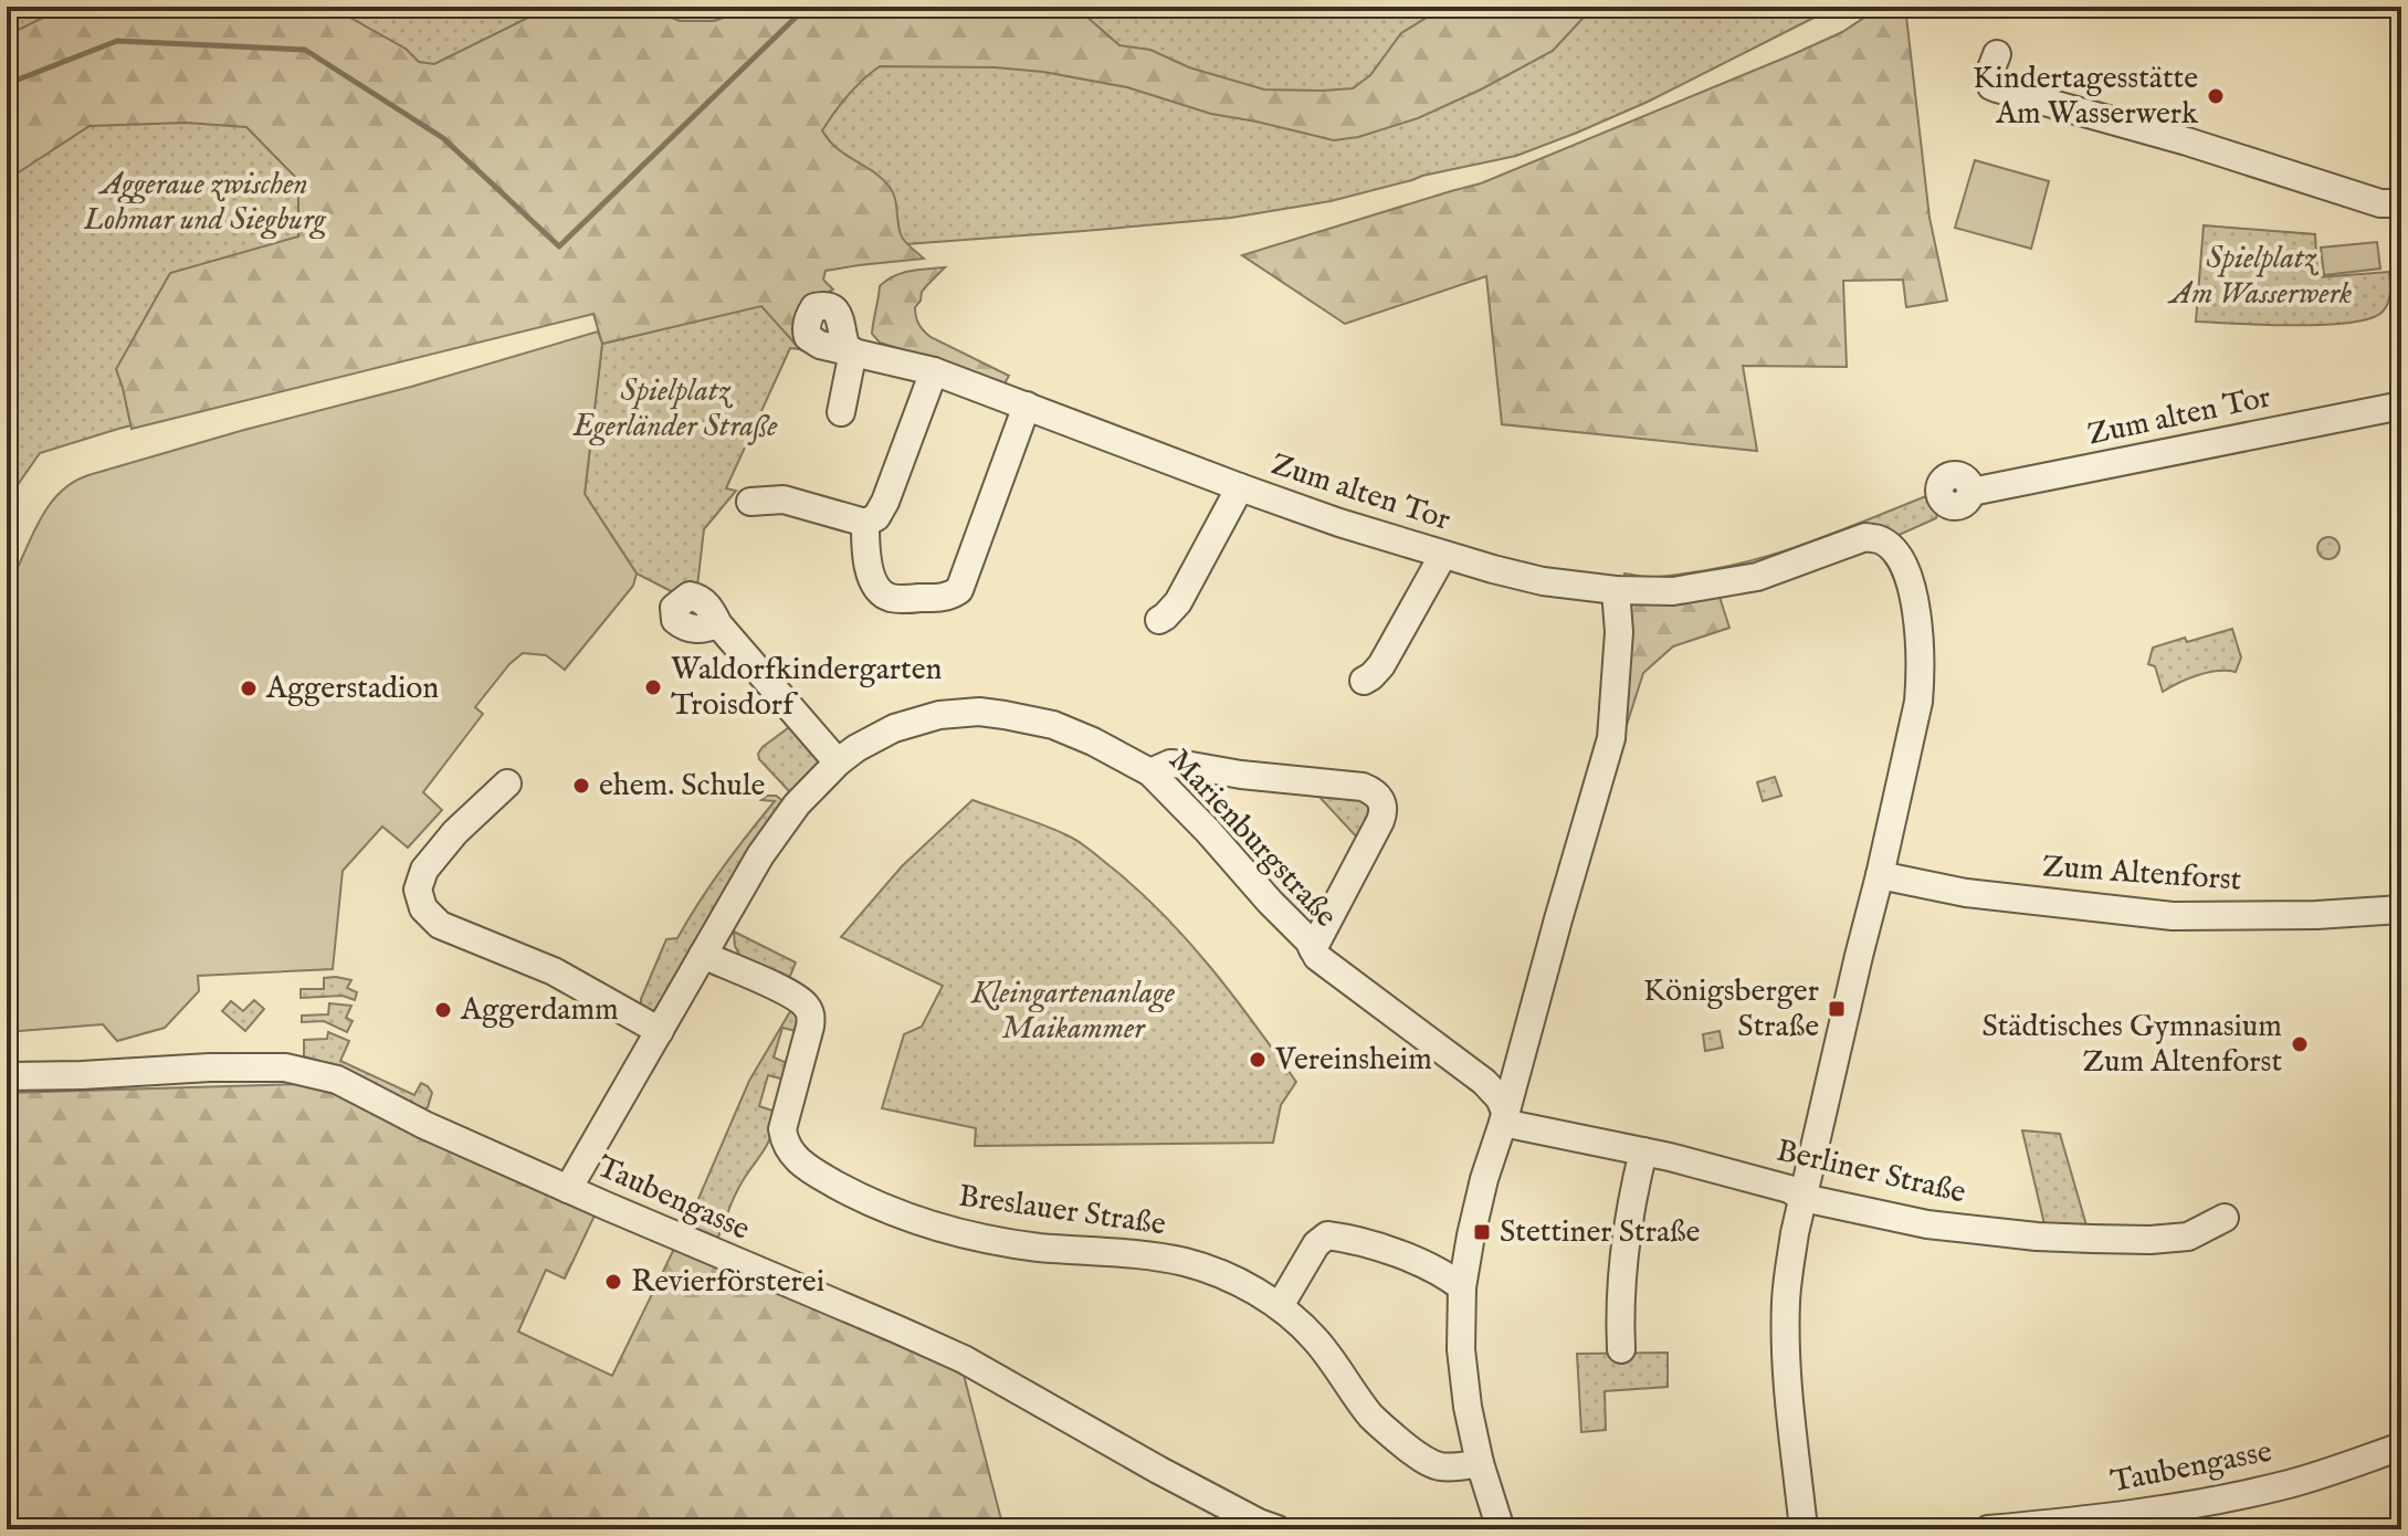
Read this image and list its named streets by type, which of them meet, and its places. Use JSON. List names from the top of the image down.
{
  "streets": {
    "street": [
      "Zum alten Tor",
      "Marienburgstraße",
      "Zum Altenforst",
      "Berliner Straße",
      "Taubengasse",
      "Breslauer Straße"
    ]
  },
  "crossings": [
    ["Zum alten Tor", "Zum Altenforst"],
    ["Marienburgstraße", "Berliner Straße"],
    ["Marienburgstraße", "Taubengasse"],
    ["Marienburgstraße", "Breslauer Straße"]
  ],
  "parks": [
    "Aggeraue zwischen Lohmar und Siegburg",
    "Spielplatz Am Wasserwerk",
    "Spielplatz Egerländer Straße",
    "Kleingartenanlage Maikammer"
  ],
  "places": {
    "other": [
      "Kindertagesstätte Am Wasserwerk",
      "Waldorfkindergarten Troisdorf",
      "Aggerstadion",
      "ehem. Schule",
      "Aggerdamm",
      "Städtisches Gymnasium Zum Altenforst",
      "Vereinsheim",
      "Revierförsterei"
    ],
    "transit": ["Königsberger Straße", "Stettiner Straße"]
  }
}
